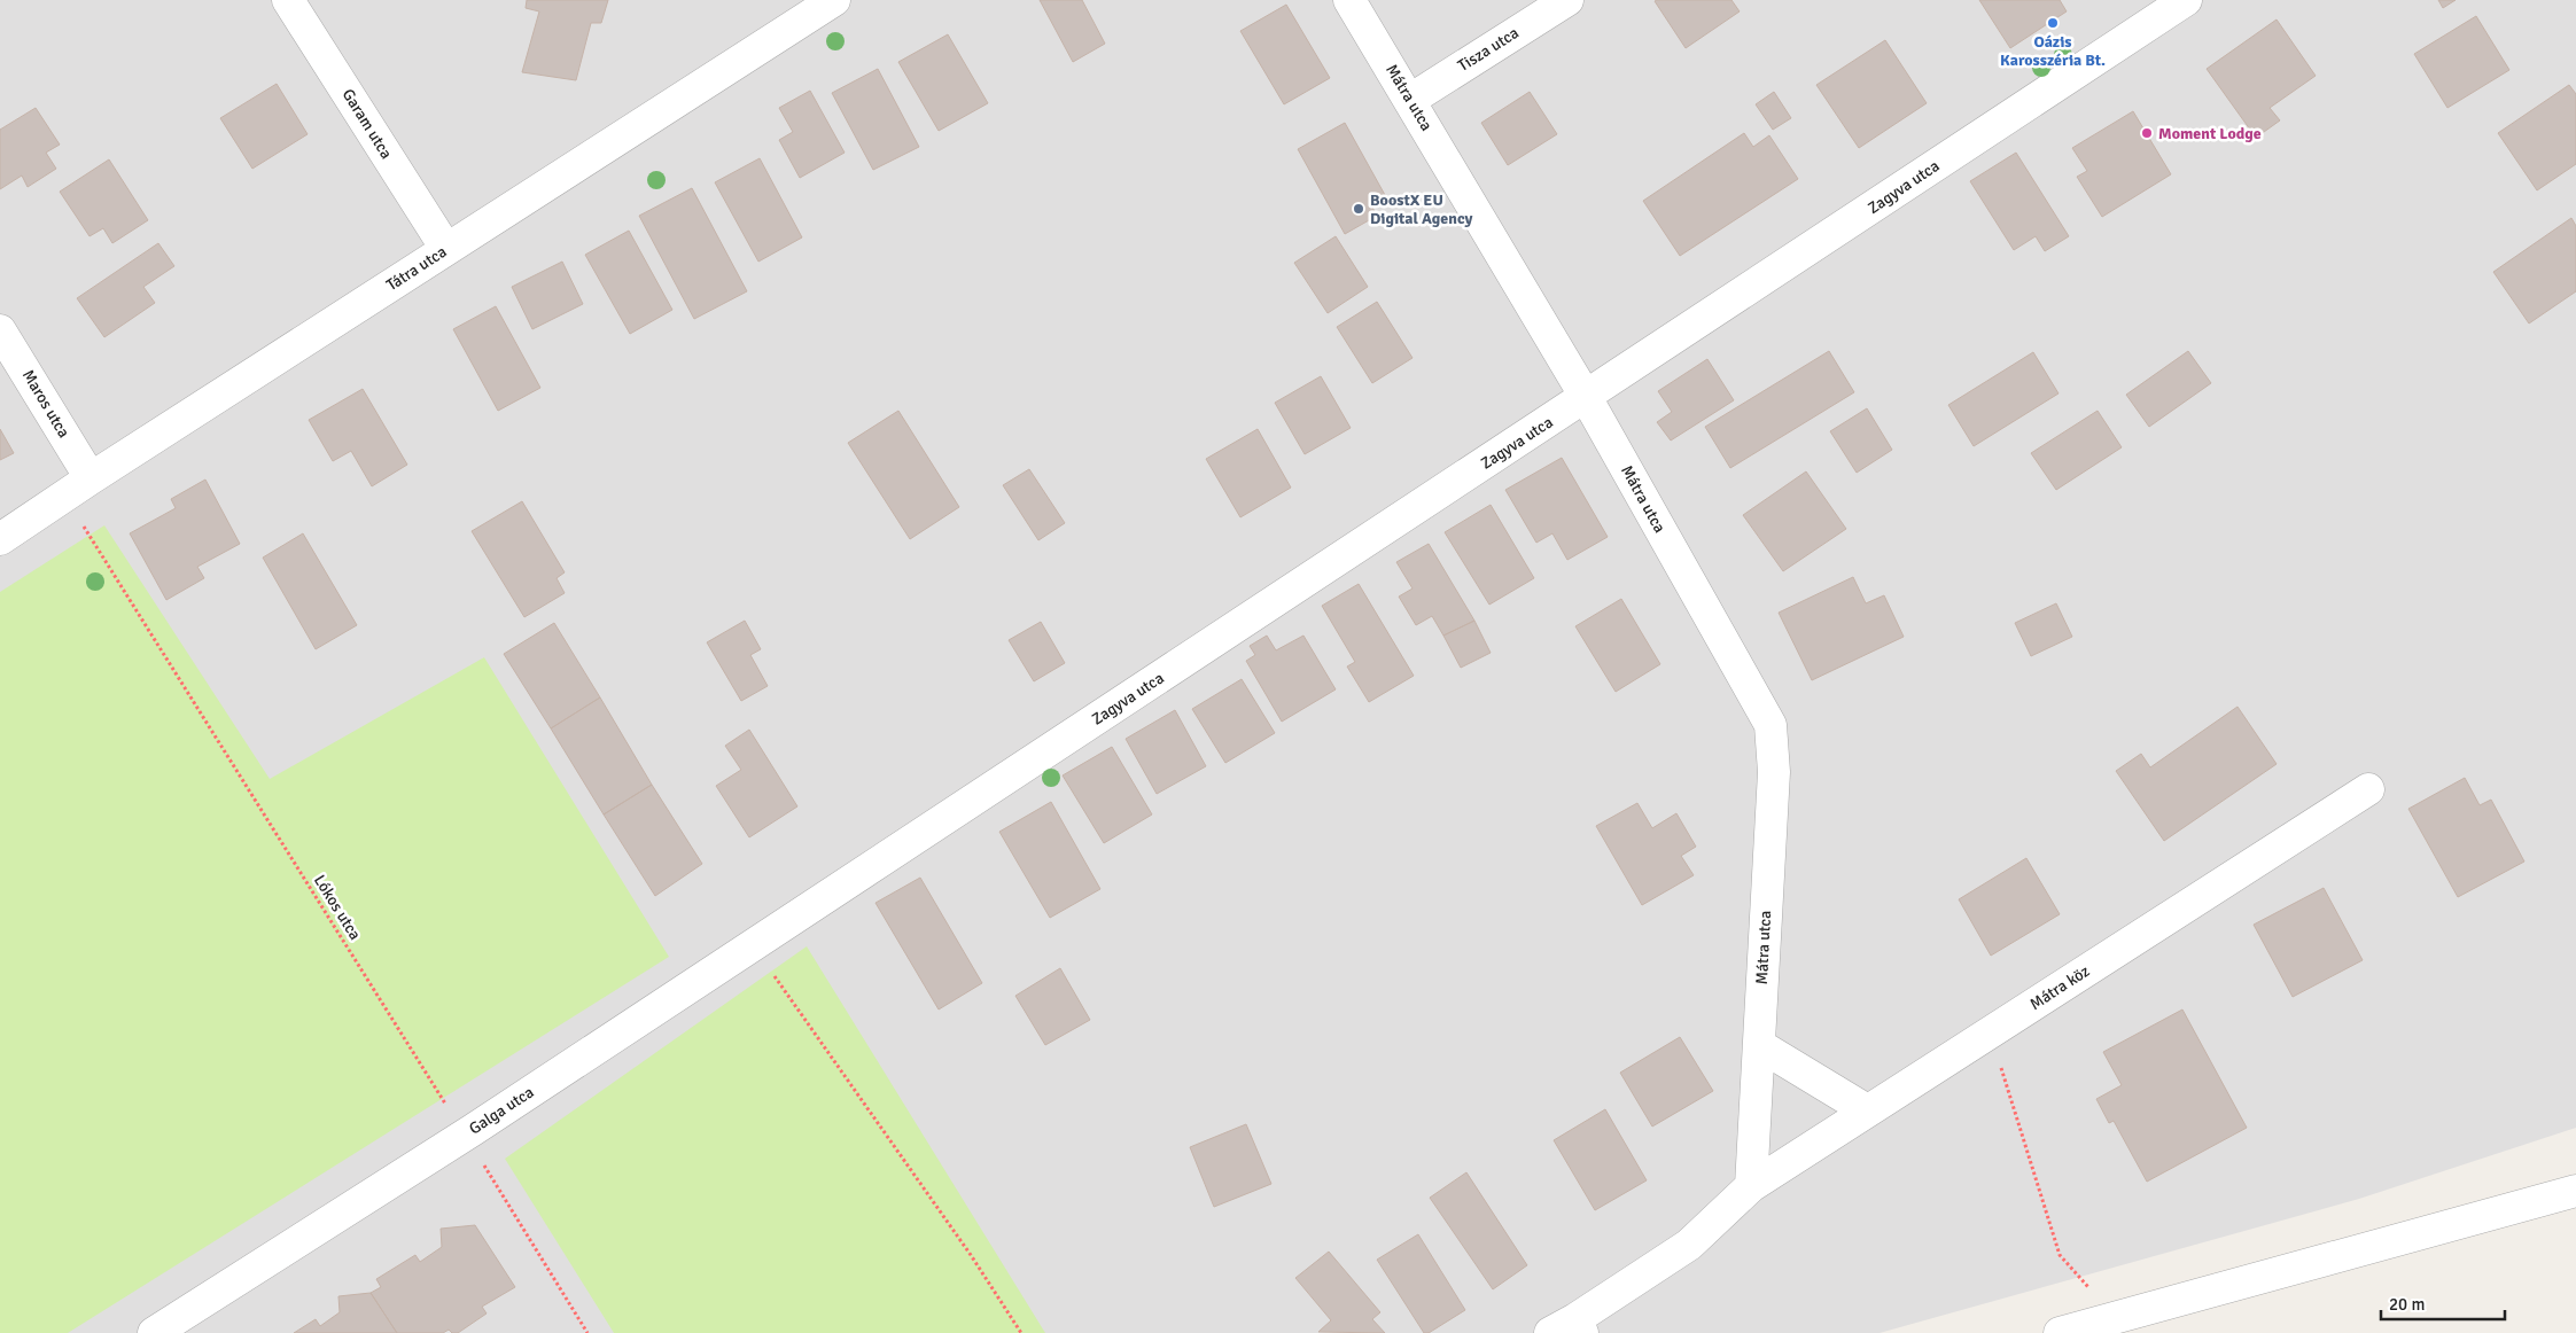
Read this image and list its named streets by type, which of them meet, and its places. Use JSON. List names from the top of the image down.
{
  "streets": {
    "street": [
      "Tisza utca",
      "Mátra utca",
      "Garam utca",
      "Zagyva utca",
      "Tátra utca",
      "Maros utca",
      "Mátra köz",
      "Galga utca"
    ],
    "path": ["Lókos utca"]
  },
  "crossings": [
    ["Tisza utca", "Mátra utca"],
    ["Mátra utca", "Zagyva utca"],
    ["Mátra utca", "Mátra köz"],
    ["Garam utca", "Tátra utca"],
    ["Zagyva utca", "Galga utca"],
    ["Tátra utca", "Maros utca"],
    ["Tátra utca", "Lókos utca"],
    ["Lókos utca", "Galga utca"]
  ],
  "places": ["Oázis Karosszéria Bt.", "Moment Lodge", "BoostX EU Digital Agency"],
  "scale_bar": "20 m"
}
